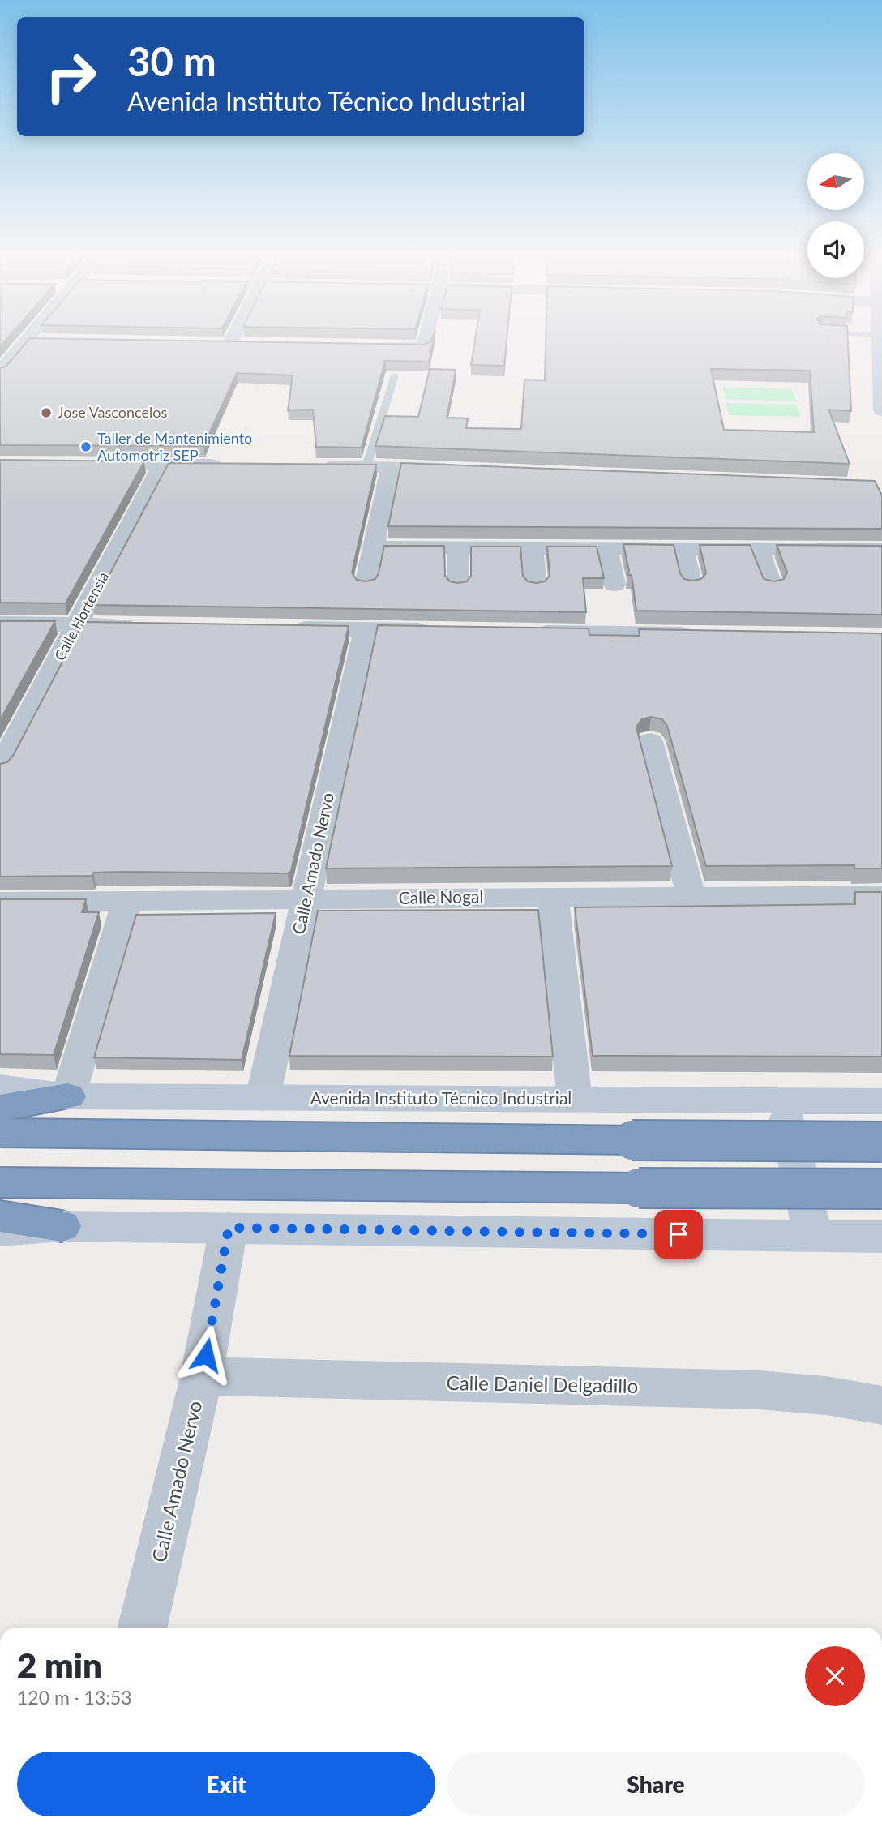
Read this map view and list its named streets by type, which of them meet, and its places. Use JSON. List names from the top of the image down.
{
  "streets": {
    "main road": ["Avenida Instituto Técnico Industrial"],
    "street": [
      "Calle Hortensia",
      "Calle Amado Nervo",
      "Calle Nogal",
      "Calle Daniel Delgadillo"
    ]
  },
  "crossings": [
    ["Calle Amado Nervo", "Calle Nogal"],
    ["Calle Amado Nervo", "Avenida Instituto Técnico Industrial"],
    ["Calle Amado Nervo", "Calle Daniel Delgadillo"]
  ],
  "places": ["Jose Vasconcelos", "Taller de Mantenimiento Automotriz SEP"],
  "north": "left",
  "page": {
    "turn": ["30 m", "Avenida Instituto Técnico Industrial"],
    "heading": ["2 min", "120 m · 13:53"],
    "buttons": ["Exit", "Share"]
  }
}
